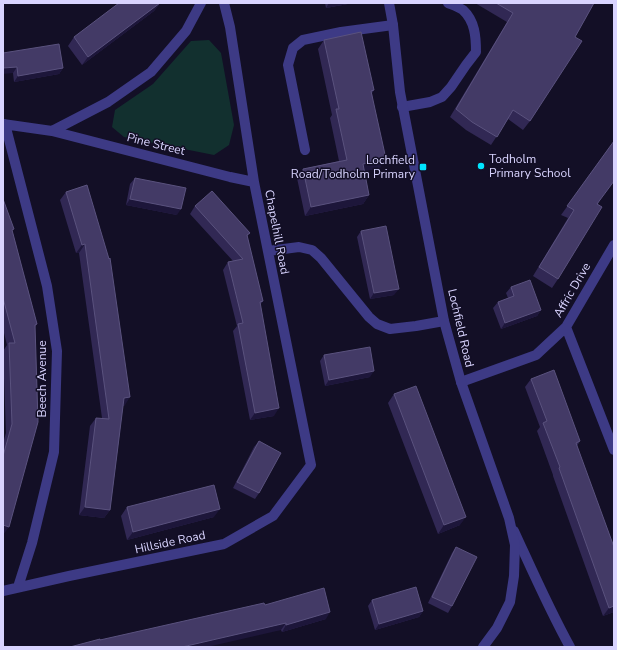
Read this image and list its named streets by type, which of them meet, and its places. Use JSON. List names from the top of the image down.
{
  "streets": {
    "street": [
      "Pine Street",
      "Chapelhill Road",
      "Affric Drive",
      "Lochfield Road",
      "Beech Avenue",
      "Hillside Road"
    ]
  },
  "crossings": [
    ["Pine Street", "Chapelhill Road"],
    ["Pine Street", "Beech Avenue"],
    ["Chapelhill Road", "Hillside Road"],
    ["Affric Drive", "Lochfield Road"],
    ["Beech Avenue", "Hillside Road"]
  ],
  "places": {
    "other": ["Todholm Primary School"],
    "transit": ["Lochfield Road/Todholm Primary"]
  }
}
